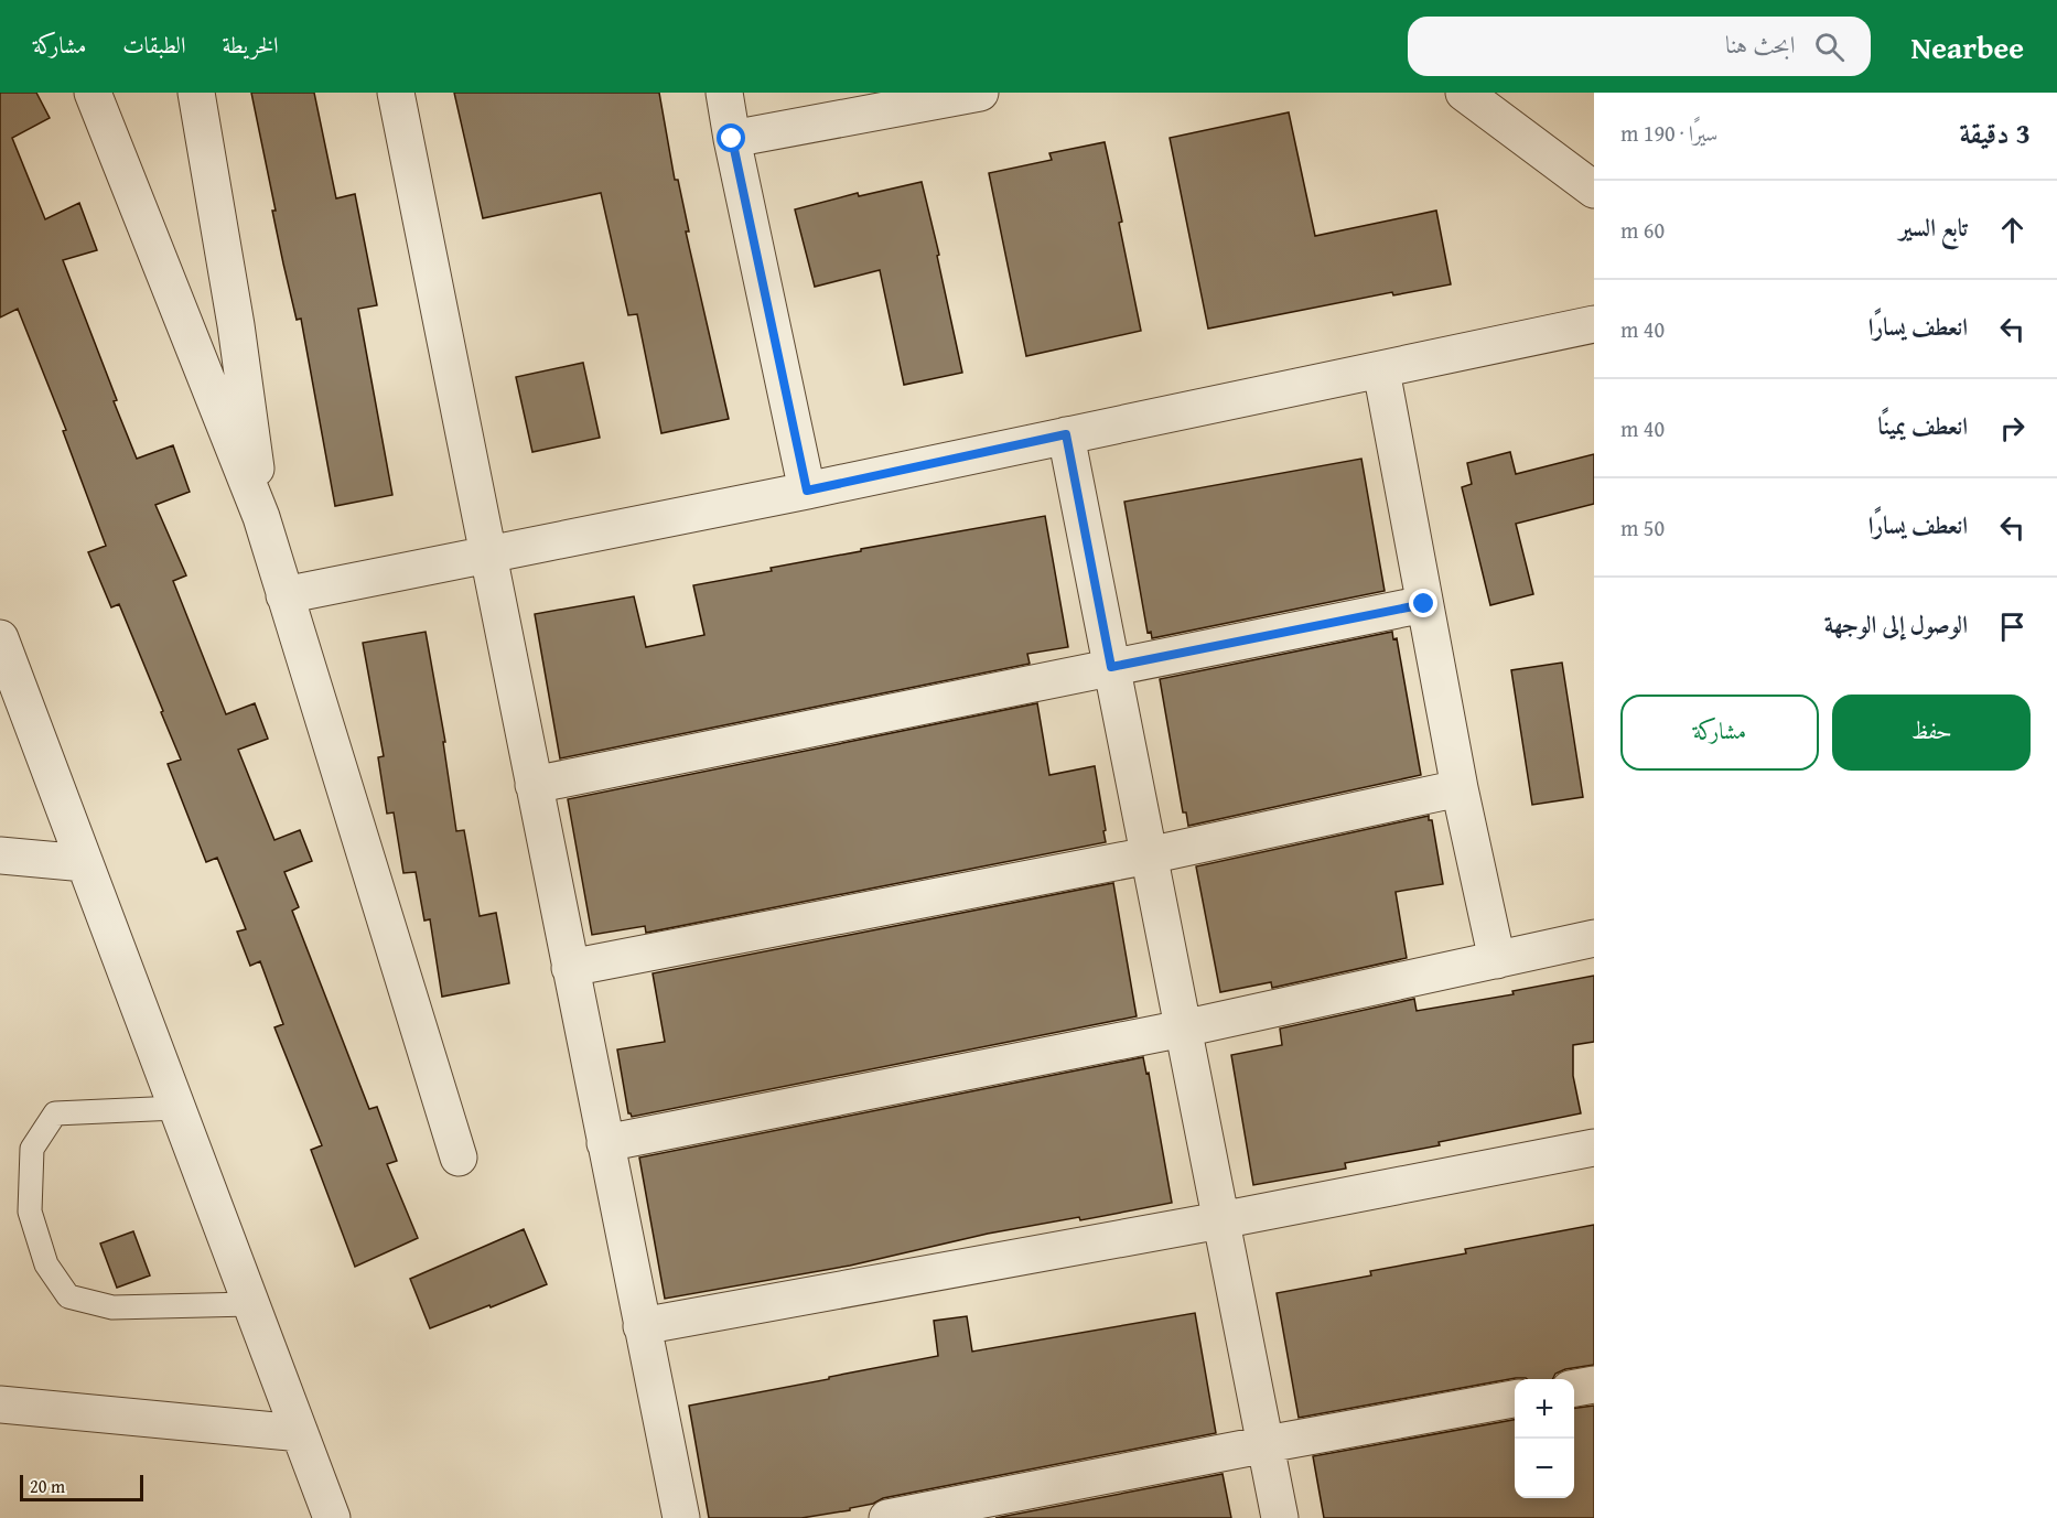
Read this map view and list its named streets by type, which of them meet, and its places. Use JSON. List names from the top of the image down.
{
  "scale_bar": "20 m",
  "page": {
    "header": "Nearbee",
    "search": "ابحث هنا",
    "nav": ["الخريطة", "الطبقات", "مشاركة"],
    "heading": ["3 دقيقة", "سيرًا · 190 m"],
    "list": [
      ["تابع السير", "60 m"],
      ["انعطف يسارًا", "40 m"],
      ["انعطف يمينًا", "40 m"],
      ["انعطف يسارًا", "50 m"],
      "الوصول إلى الوجهة"
    ],
    "buttons": ["حفظ", "مشاركة"],
    "map_buttons": ["+", "−"],
    "scale": "20 m"
  }
}
